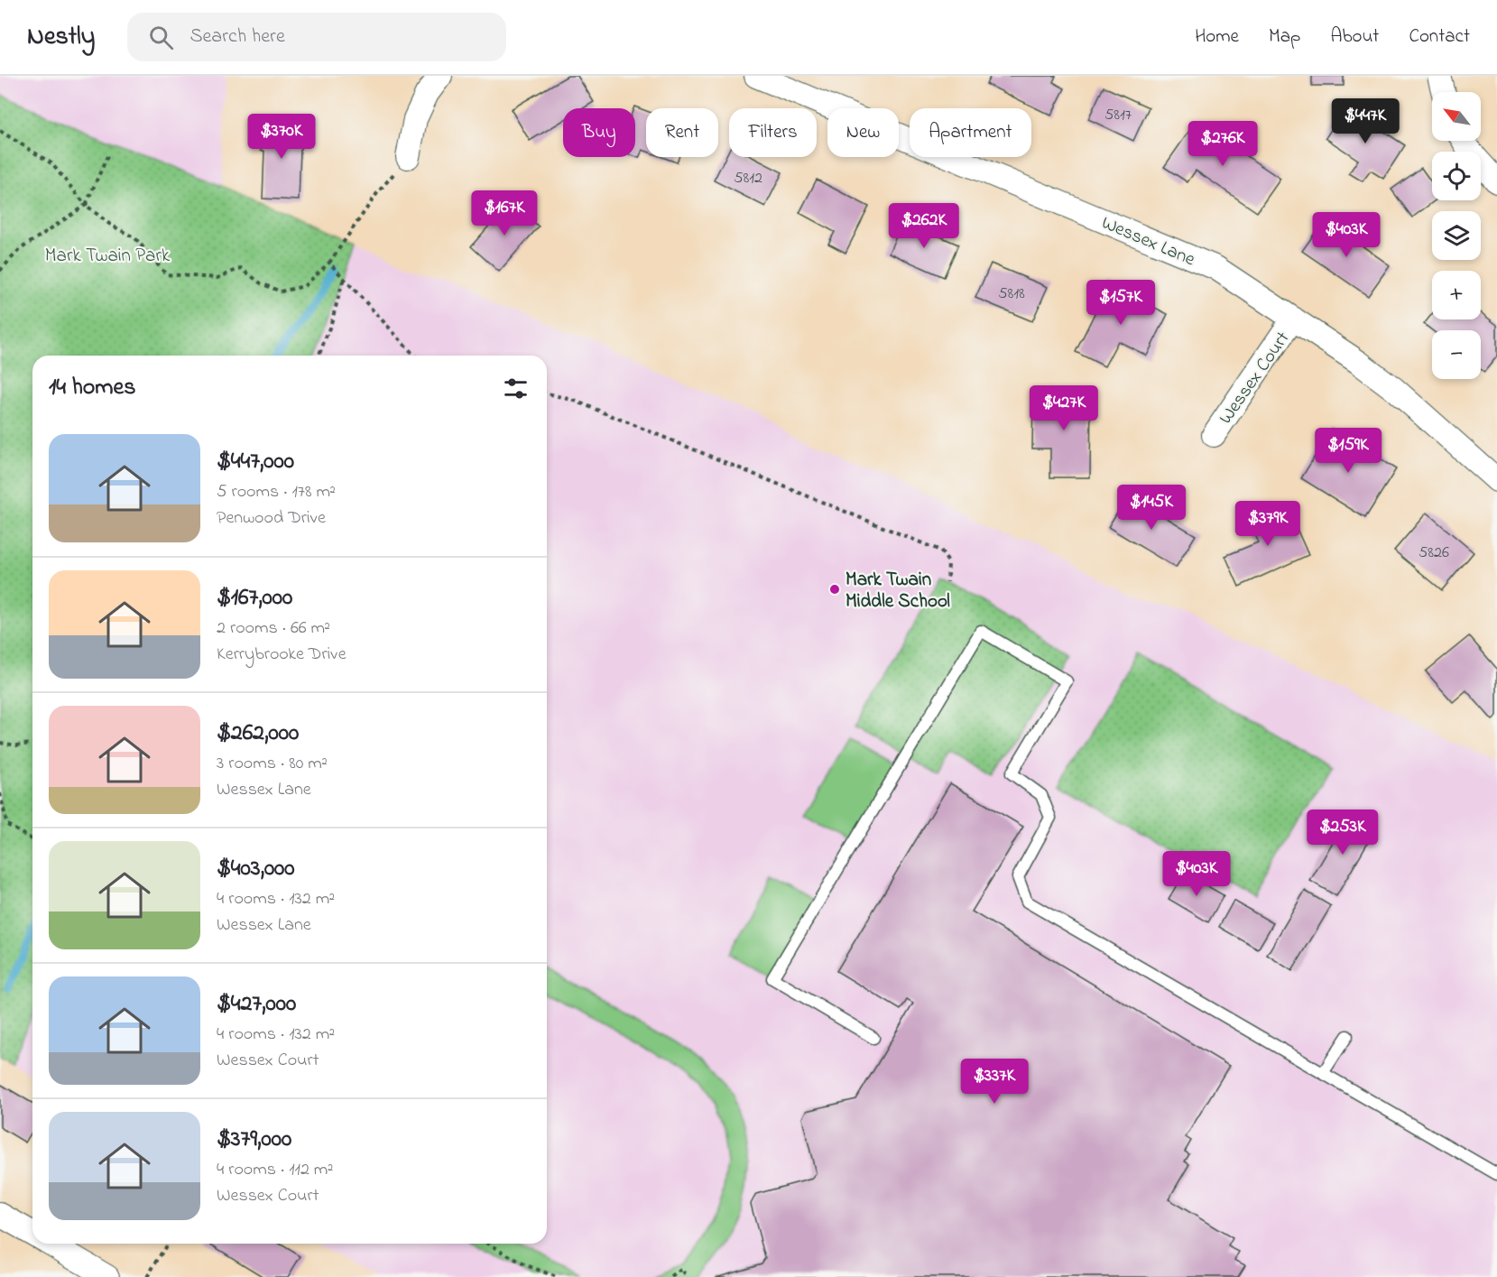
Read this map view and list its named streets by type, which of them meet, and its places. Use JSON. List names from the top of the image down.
{
  "streets": {
    "street": ["Wessex Lane", "Wessex Court"]
  },
  "crossings": [
    ["Wessex Lane", "Wessex Court"]
  ],
  "parks": ["Mark Twain Park"],
  "places": ["Mark Twain Middle School"],
  "house_numbers": [
    "5817",
    "5812",
    "5818",
    "5826"
  ],
  "north": "top left",
  "page": {
    "header": "Nestly",
    "search": "Search here",
    "nav": [
      "Home",
      "Map",
      "About",
      "Contact"
    ],
    "map_buttons": ["+", "−"],
    "price": [
      "$447K",
      "$370K",
      "$276K",
      "$167K",
      "$262K",
      "$403K",
      "$157K",
      "$427K",
      "$159K",
      "$145K",
      "$379K",
      "$253K",
      "$403K",
      "$337K"
    ],
    "chip": [
      "Buy",
      "Rent",
      "Filters",
      "New",
      "Apartment"
    ],
    "heading": "14 homes",
    "list": [
      {
        "name": "$447,000",
        "note": "5 rooms · 178 m² · Penwood Drive"
      },
      {
        "name": "$167,000",
        "note": "2 rooms · 66 m² · Kerrybrooke Drive"
      },
      {
        "name": "$262,000",
        "note": "3 rooms · 80 m² · Wessex Lane"
      },
      {
        "name": "$403,000",
        "note": "4 rooms · 132 m² · Wessex Lane"
      },
      {
        "name": "$427,000",
        "note": "4 rooms · 132 m² · Wessex Court"
      },
      {
        "name": "$379,000",
        "note": "4 rooms · 112 m² · Wessex Court"
      }
    ]
  }
}
